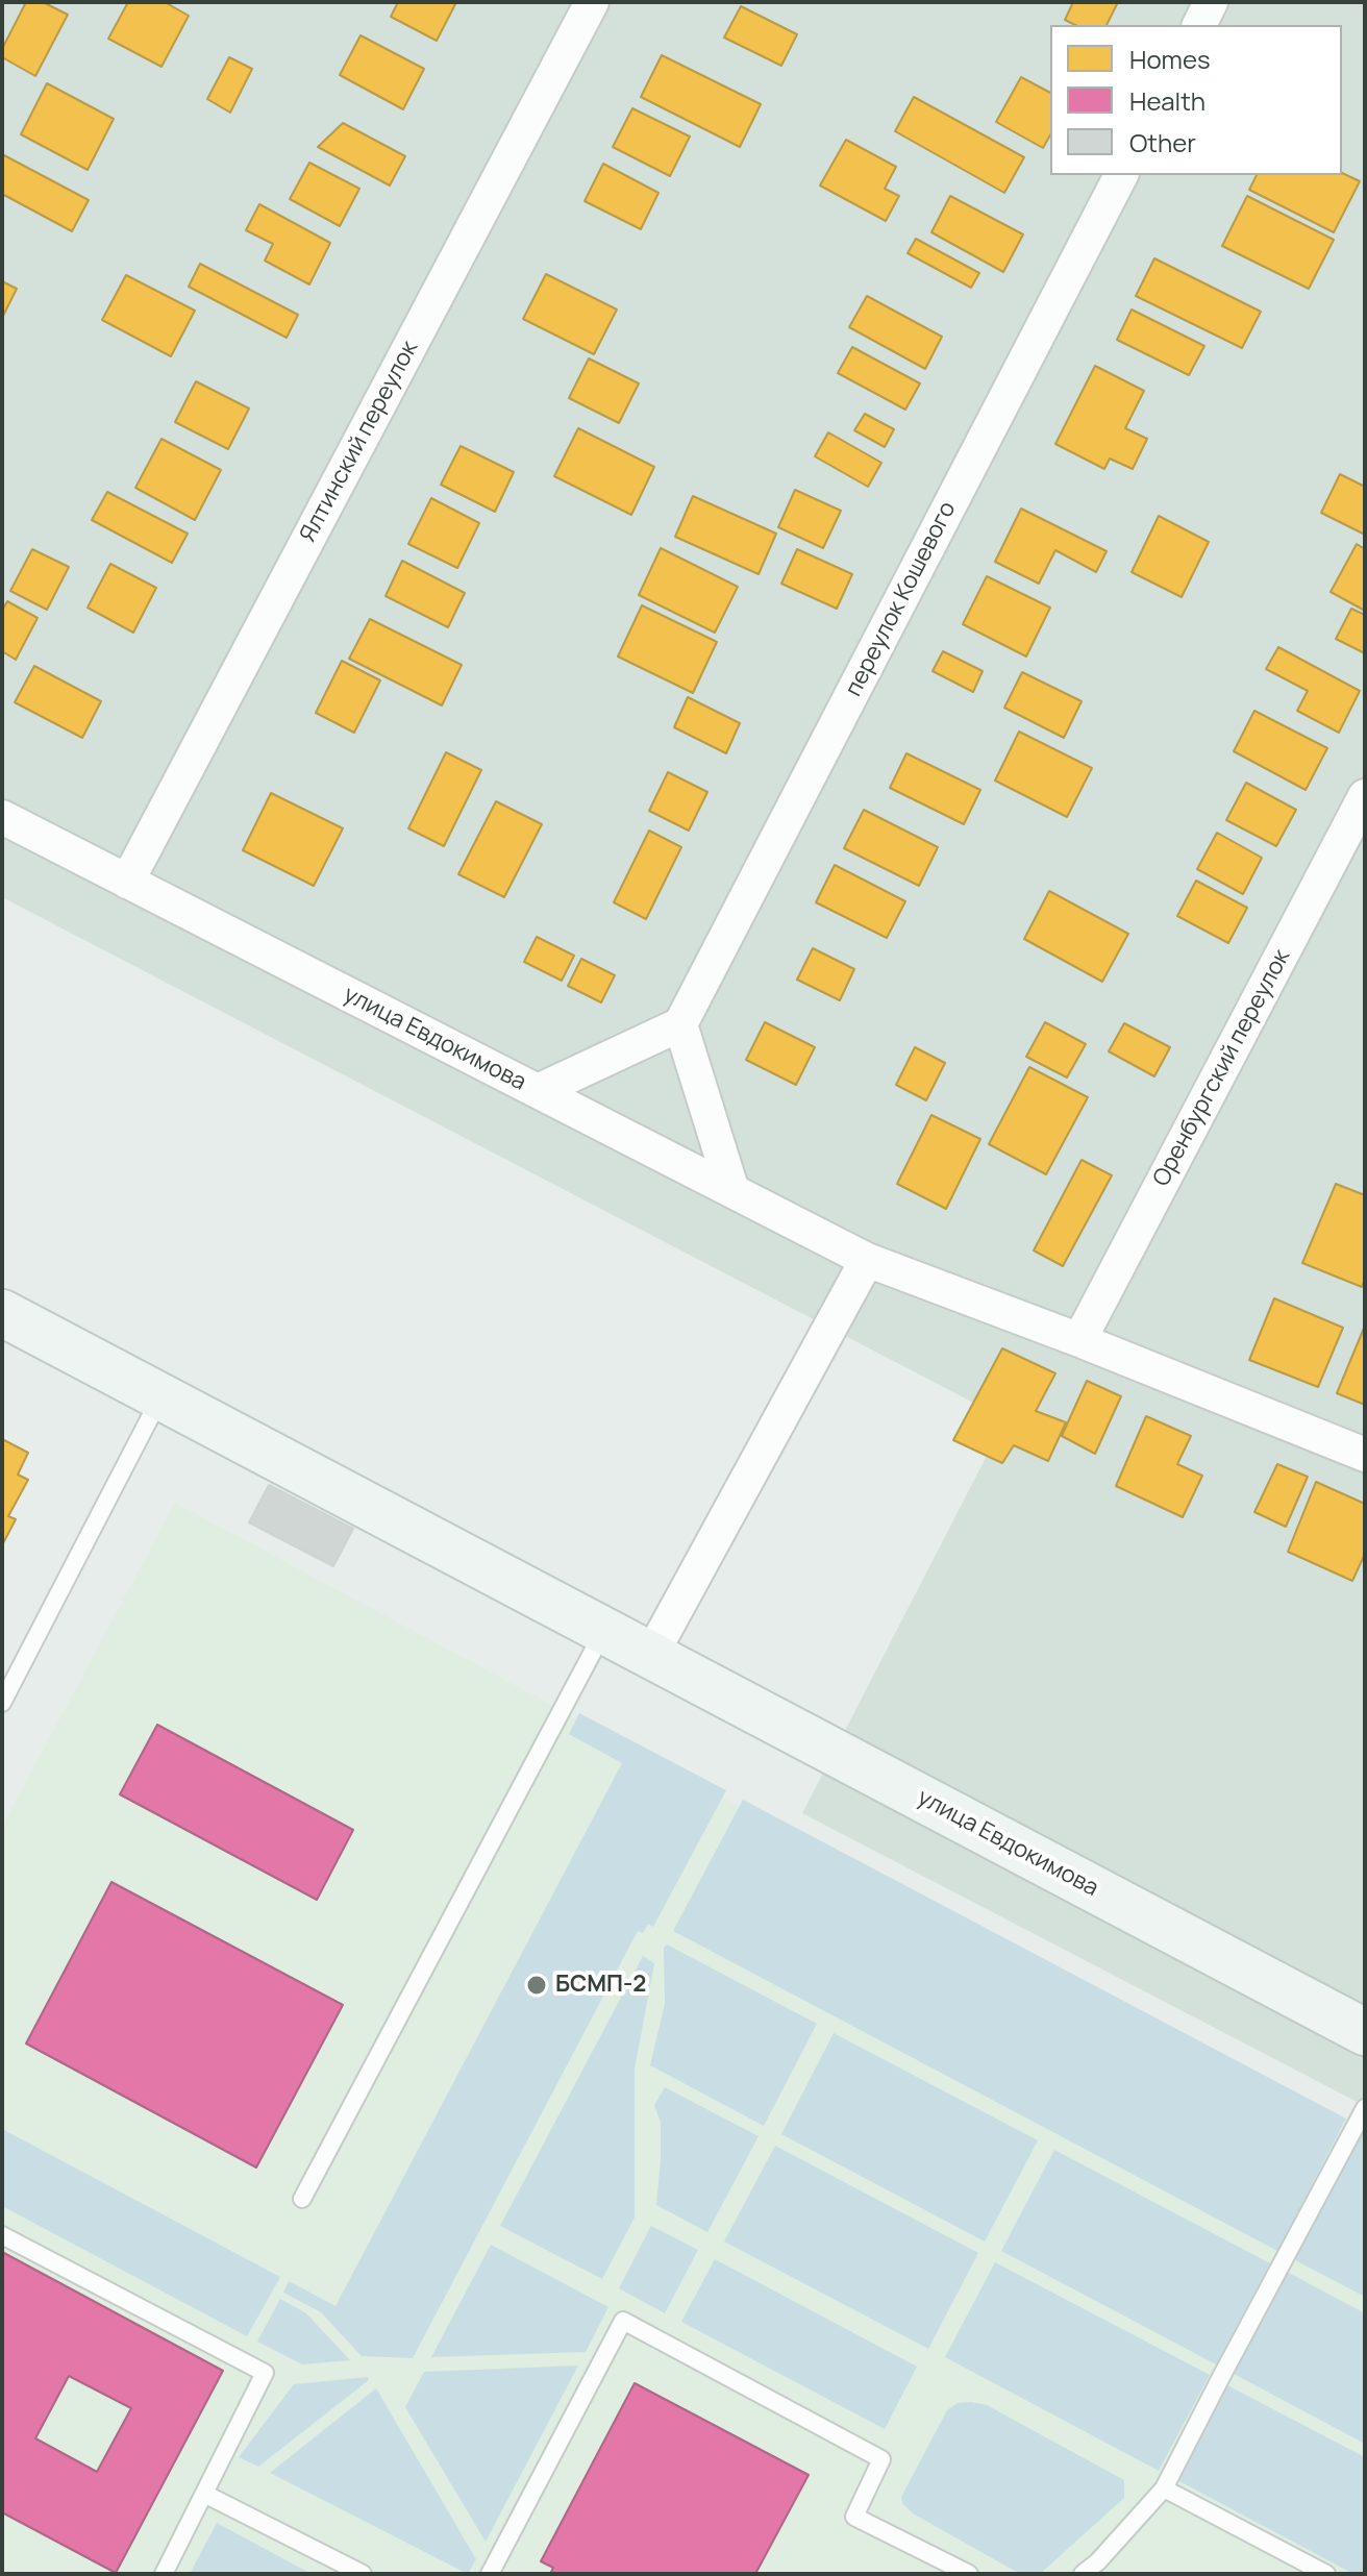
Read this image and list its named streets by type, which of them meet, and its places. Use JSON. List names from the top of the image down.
{
  "streets": {
    "main road": ["улица Евдокимова"],
    "street": ["Ялтинский переулок", "переулок Кошевого", "Оренбургский переулок"]
  },
  "crossings": [
    ["Ялтинский переулок", "улица Евдокимова"],
    ["улица Евдокимова", "Оренбургский переулок"]
  ],
  "places": ["БСМП-2"],
  "legend": ["Homes", "Health", "Other"]
}
